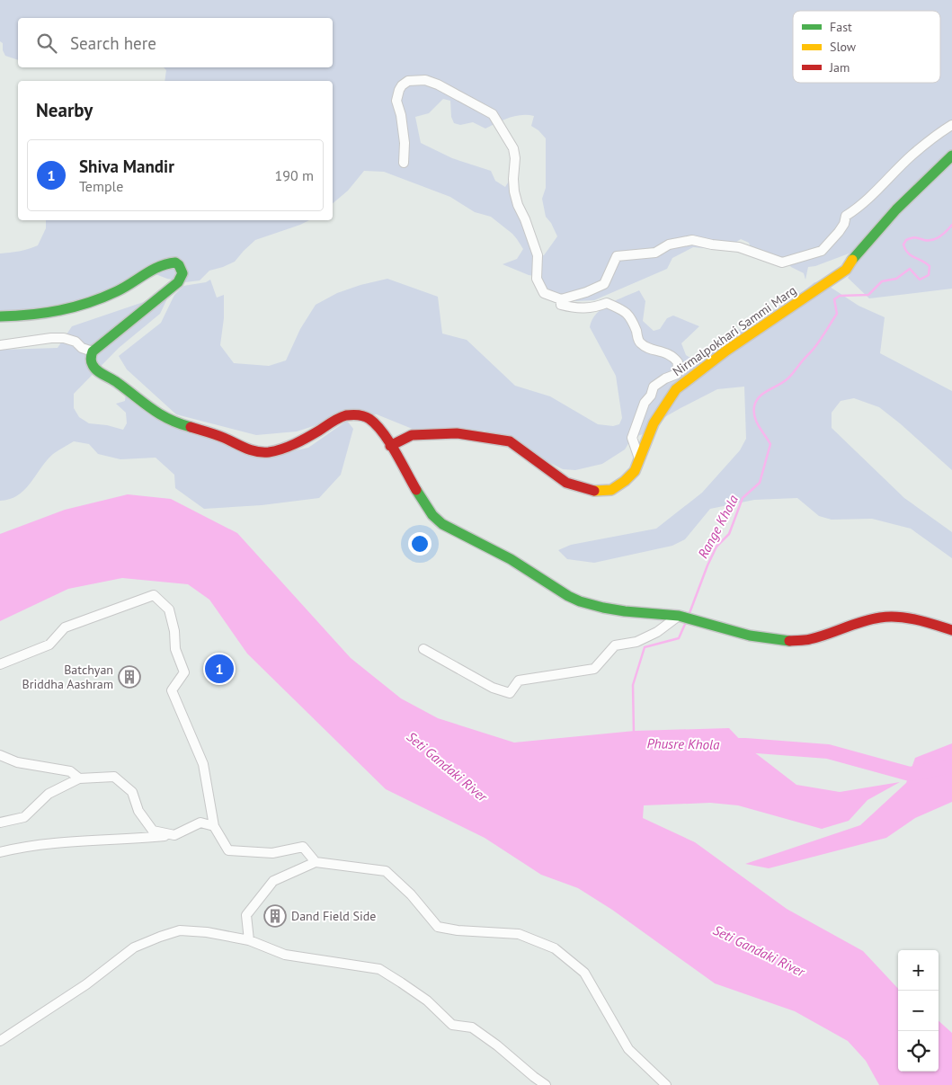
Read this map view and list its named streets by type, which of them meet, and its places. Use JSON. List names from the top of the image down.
{
  "streets": {
    "main road": ["Nirmalpokhari Sammi Marg"]
  },
  "water": ["Range Khola", "Phusre Khola", "Seti Gandaki River"],
  "places": {
    "building": ["Batchyan Briddha Aashram", "Dand Field Side"]
  },
  "legend": ["Fast", "Slow", "Jam"],
  "page": {
    "search": "Search here",
    "heading": "Nearby",
    "list": [
      {
        "mark": "1",
        "name": "Shiva Mandir",
        "note": "Temple",
        "value": "190 m"
      }
    ],
    "pins": "1",
    "map_buttons": ["+", "−"]
  }
}
